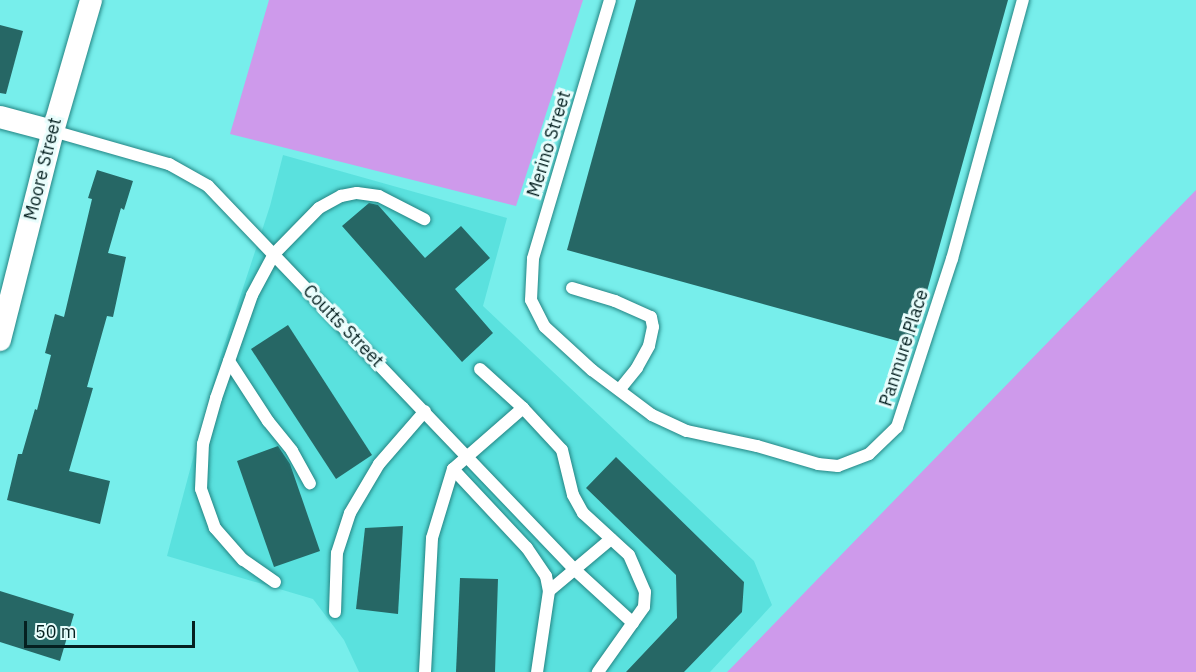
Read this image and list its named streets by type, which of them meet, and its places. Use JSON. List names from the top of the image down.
{
  "streets": {
    "street": ["Moore Street", "Coutts Street"],
    "lane": ["Merino Street", "Panmure Place"]
  },
  "crossings": [
    ["Merino Street", "Panmure Place"],
    ["Moore Street", "Coutts Street"]
  ],
  "scale_bar": "50 m"
}
